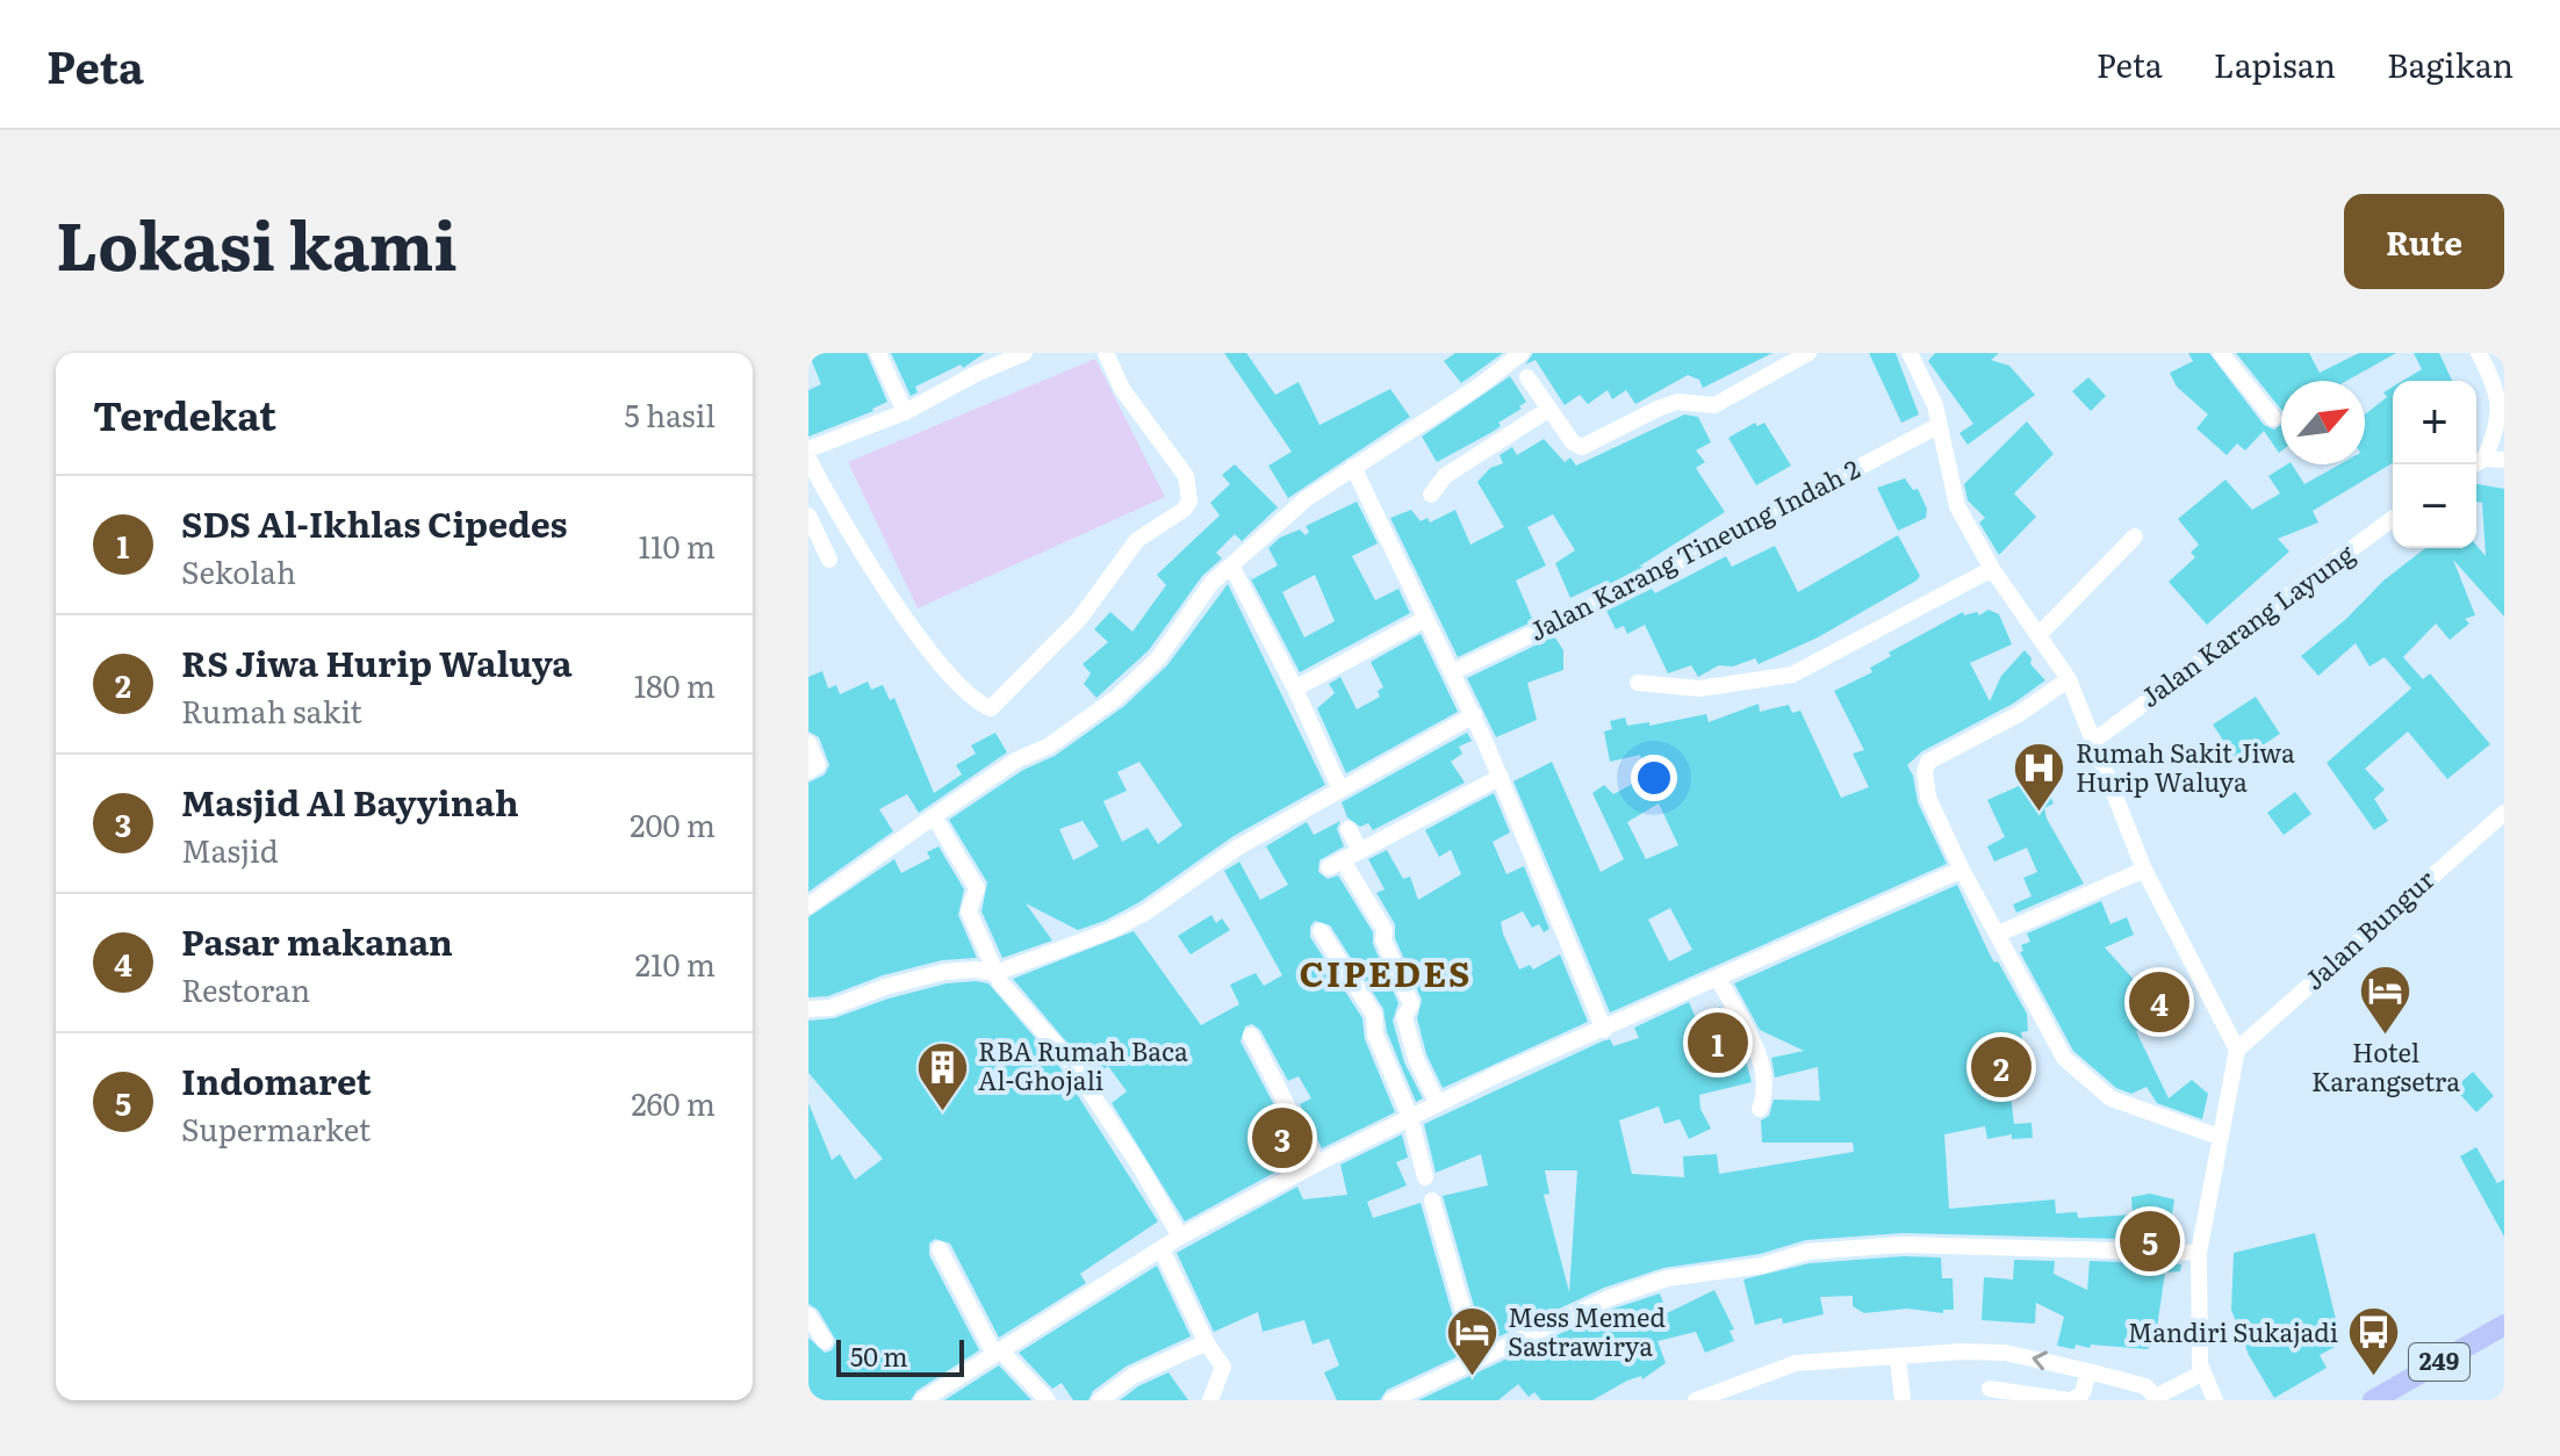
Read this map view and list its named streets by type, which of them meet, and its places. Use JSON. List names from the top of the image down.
{
  "streets": {
    "main road": ["249"],
    "street": ["Jalan Karang Tineung Indah 2", "Jalan Karang Layung", "Jalan Bungur"]
  },
  "districts": ["CIPEDES"],
  "places": {
    "hospital": ["Rumah Sakit Jiwa Hurip Waluya"],
    "hotel": ["Hotel Karangsetra", "Mess Memed Sastrawirya"],
    "building": ["RBA Rumah Baca Al-Ghojali"],
    "bus stop": ["Mandiri Sukajadi"]
  },
  "scale_bar": "50 m",
  "north": "top right",
  "page": {
    "header": "Peta",
    "nav": ["Peta", "Lapisan", "Bagikan"],
    "title": "Lokasi kami",
    "buttons": "Rute",
    "heading": ["Terdekat", "5 hasil"],
    "map_buttons": ["+", "−"],
    "list": [
      {
        "mark": "1",
        "name": "SDS Al-Ikhlas Cipedes",
        "note": "Sekolah",
        "value": "110 m"
      },
      {
        "mark": "2",
        "name": "RS Jiwa Hurip Waluya",
        "note": "Rumah sakit",
        "value": "180 m"
      },
      {
        "mark": "3",
        "name": "Masjid Al Bayyinah",
        "note": "Masjid",
        "value": "200 m"
      },
      {
        "mark": "4",
        "name": "Pasar makanan",
        "note": "Restoran",
        "value": "210 m"
      },
      {
        "mark": "5",
        "name": "Indomaret",
        "note": "Supermarket",
        "value": "260 m"
      }
    ],
    "pins": [
      "4",
      "1",
      "2",
      "3",
      "5"
    ],
    "scale": "50 m"
  }
}
